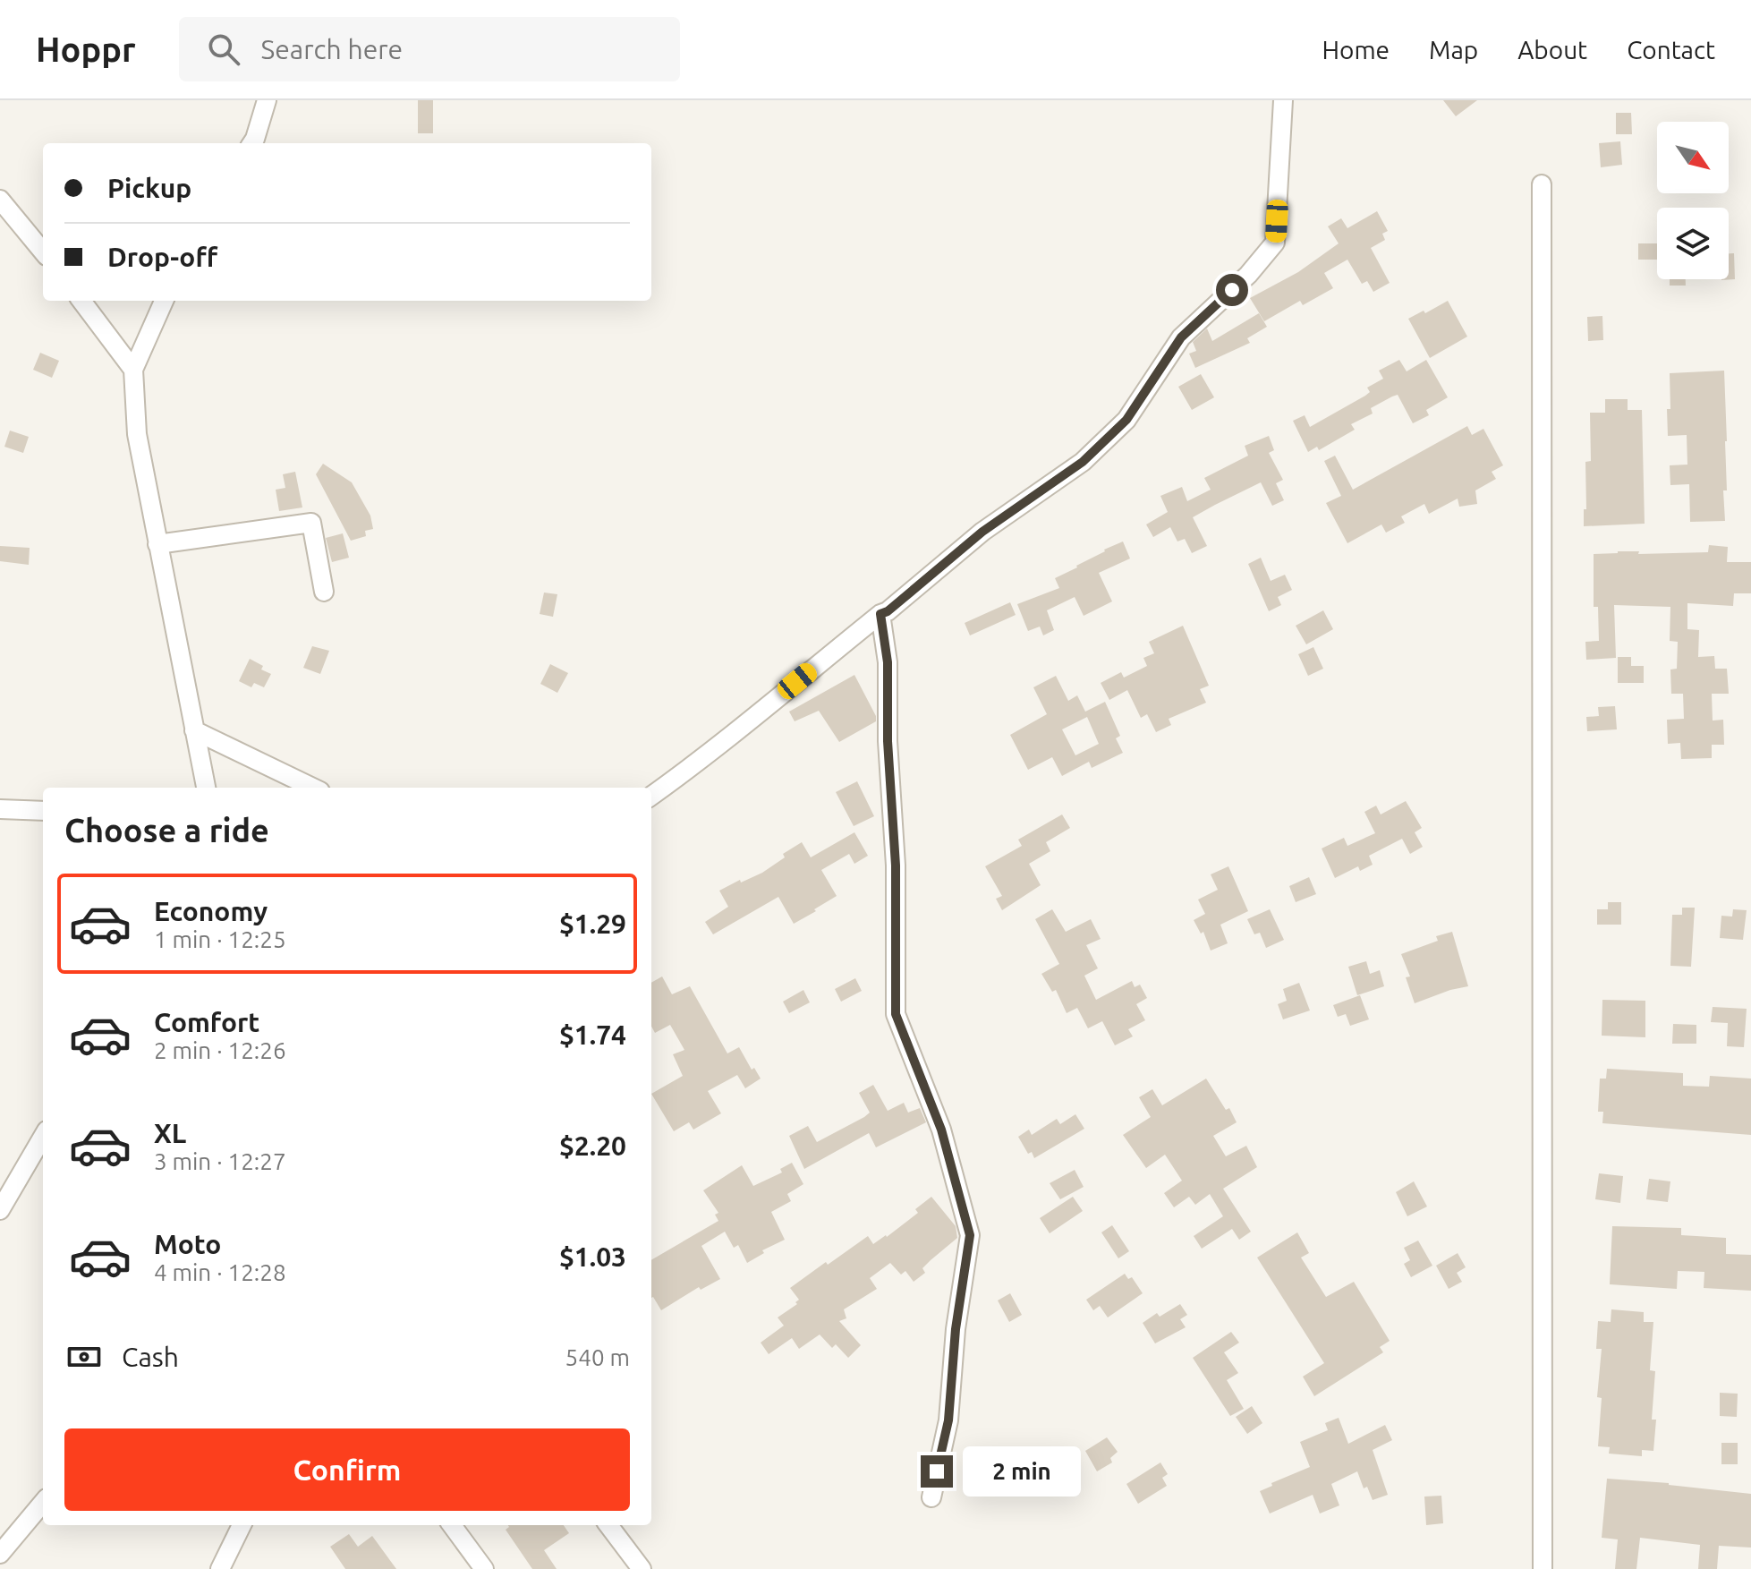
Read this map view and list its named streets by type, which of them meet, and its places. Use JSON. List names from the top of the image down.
{
  "north": "bottom right",
  "page": {
    "header": "Hoppr",
    "search": "Search here",
    "nav": [
      "Home",
      "Map",
      "About",
      "Contact"
    ],
    "banner": ["Pickup", "Drop-off"],
    "heading": "Choose a ride",
    "list": [
      {
        "name": "Economy",
        "note": "1 min · 12:25",
        "value": "$1.29"
      },
      {
        "name": "Comfort",
        "note": "2 min · 12:26",
        "value": "$1.74"
      },
      {
        "name": "XL",
        "note": "3 min · 12:27",
        "value": "$2.20"
      },
      {
        "name": "Moto",
        "note": "4 min · 12:28",
        "value": "$1.03"
      }
    ],
    "pay": ["Cash", "540 m"],
    "buttons": "Confirm",
    "bubble": "2 min"
  }
}
